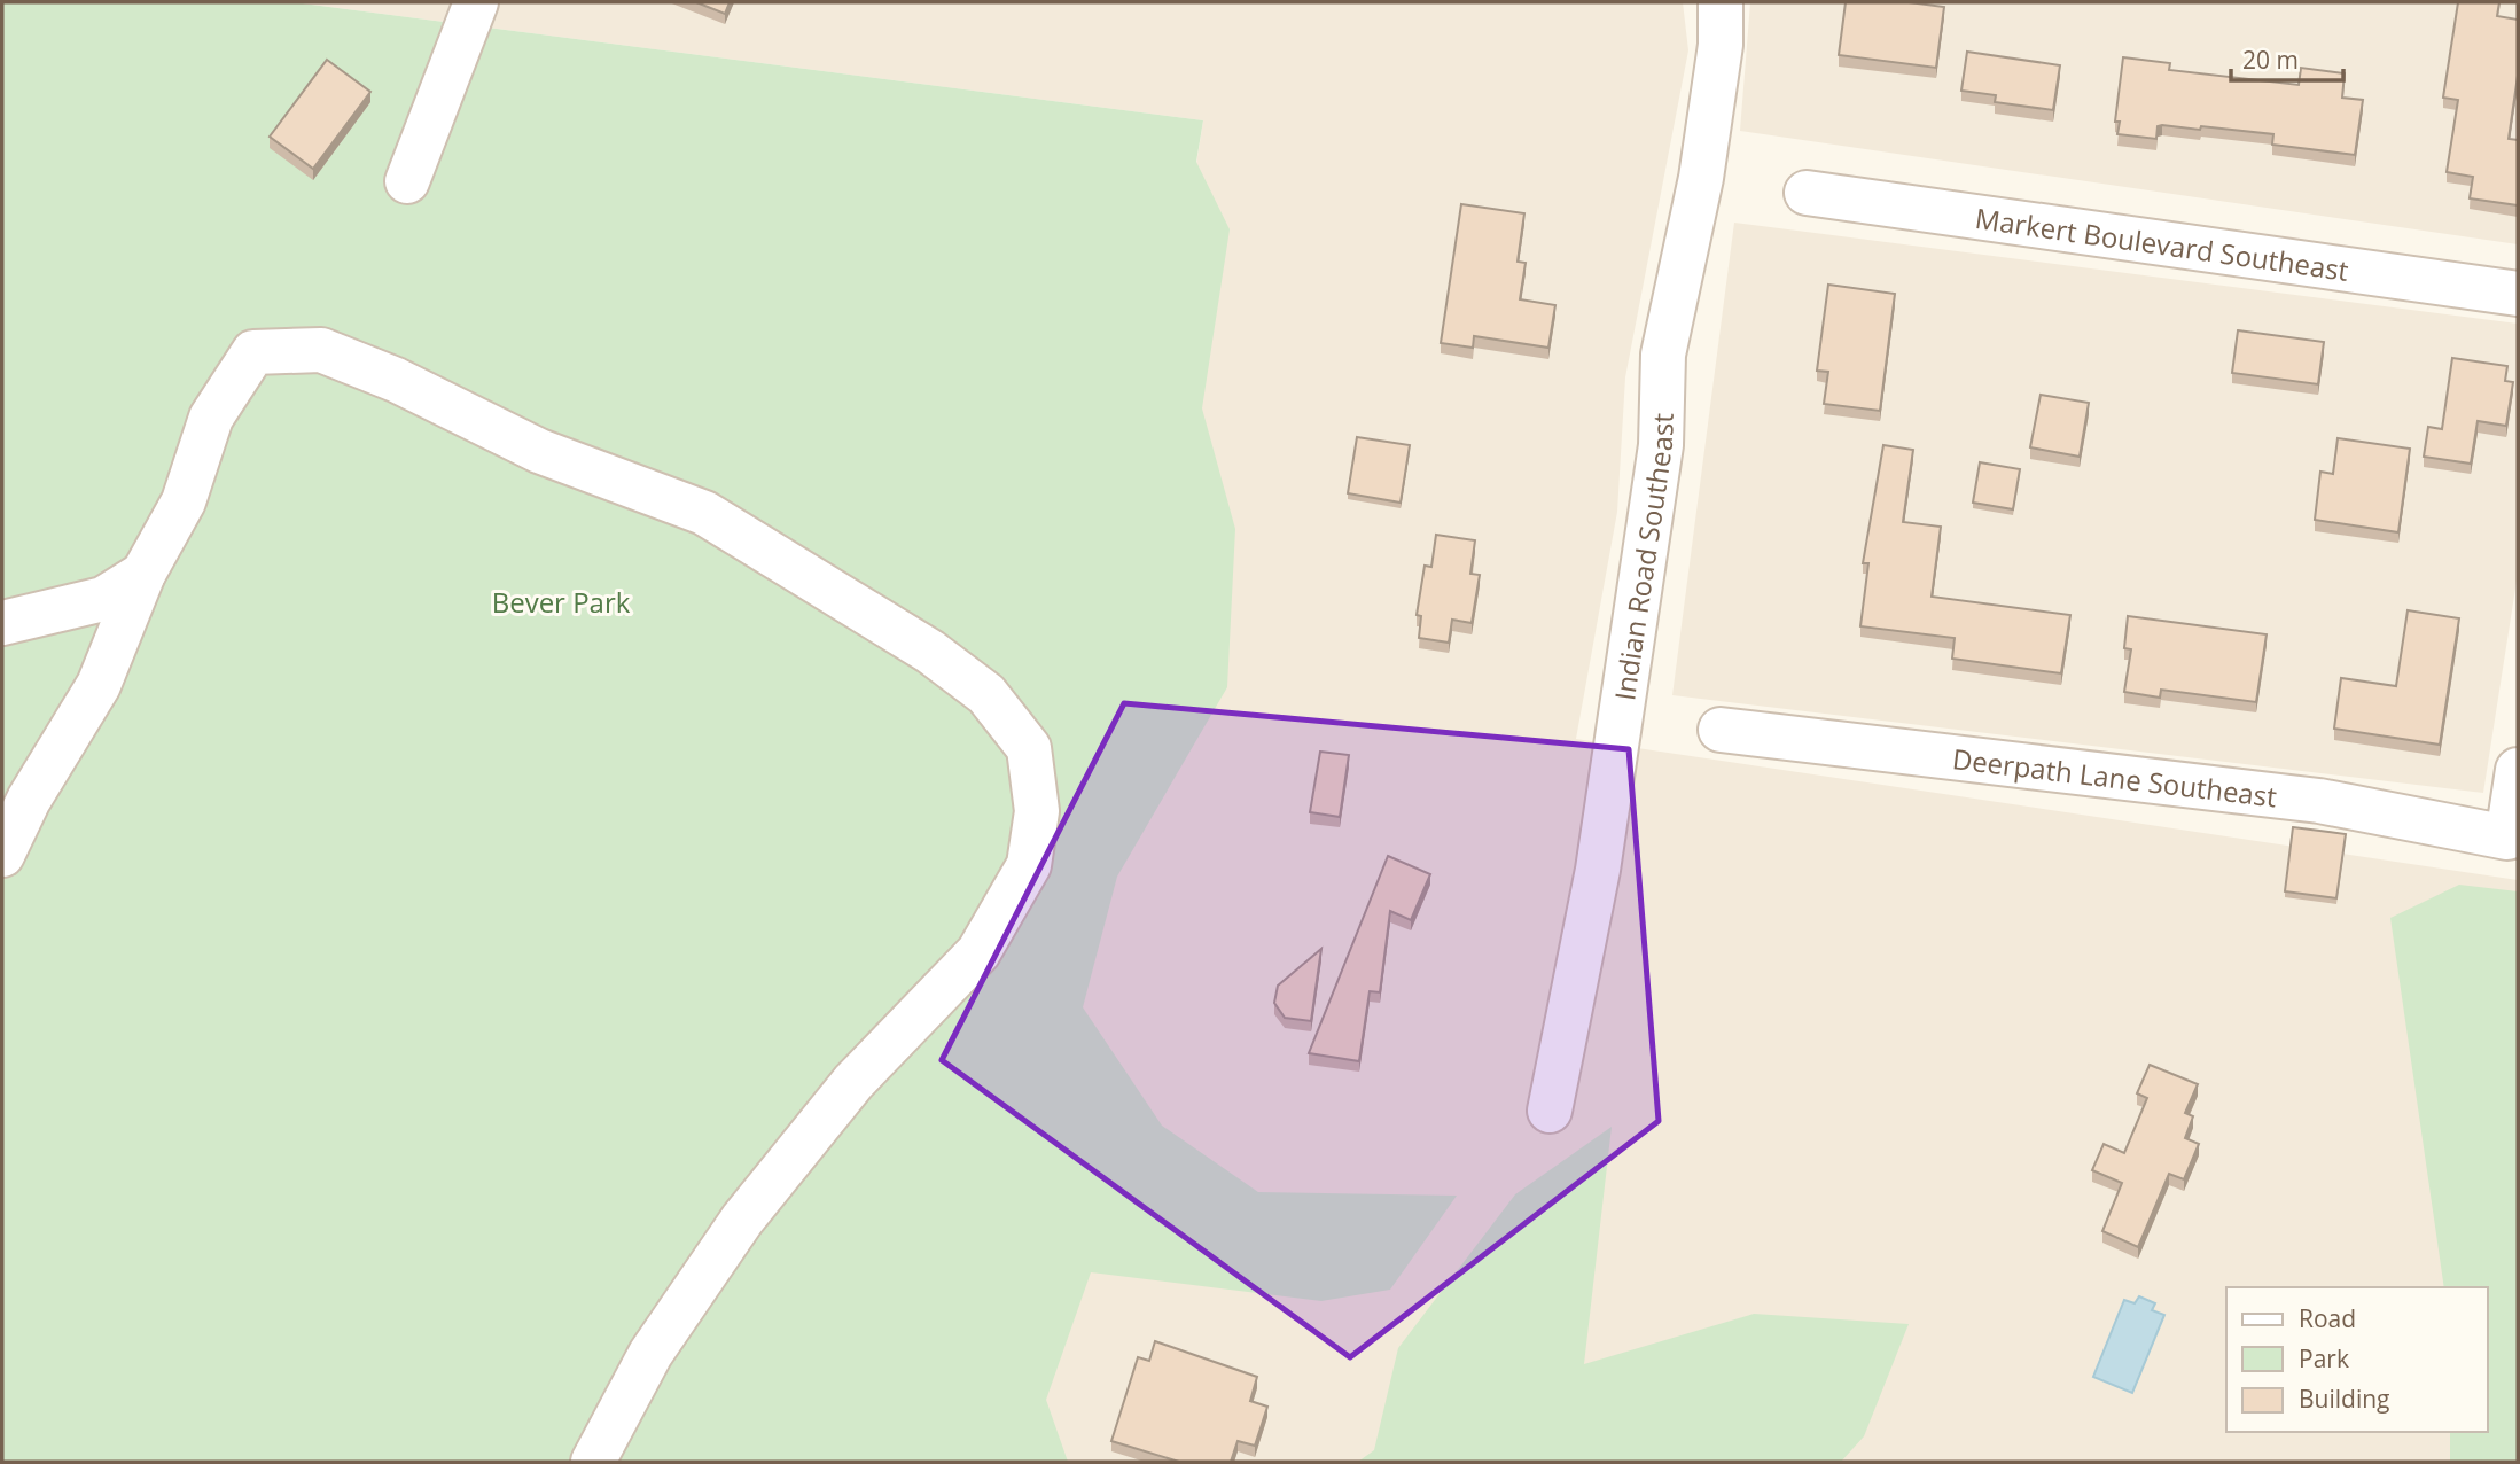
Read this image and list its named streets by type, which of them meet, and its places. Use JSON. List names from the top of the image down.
{
  "streets": {
    "street": ["Markert Boulevard Southeast", "Indian Road Southeast", "Deerpath Lane Southeast"]
  },
  "parks": ["Bever Park"],
  "legend": ["Road", "Park", "Building"],
  "scale_bar": "20 m"
}
